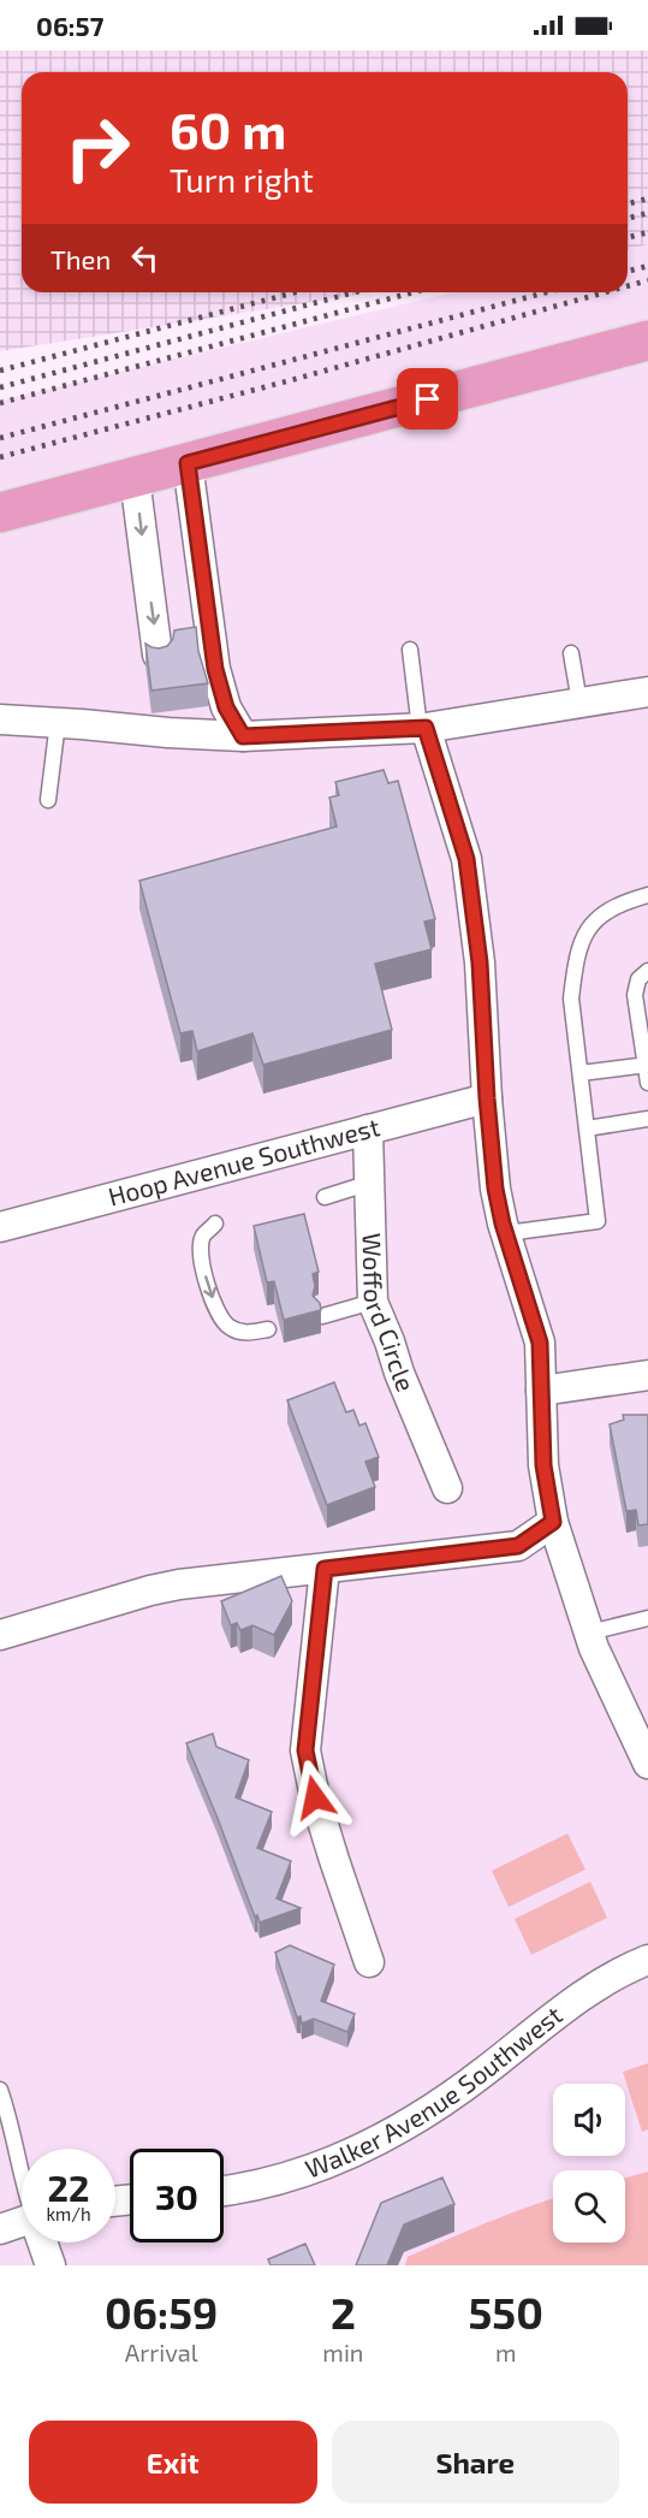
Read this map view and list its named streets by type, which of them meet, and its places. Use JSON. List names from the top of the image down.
{
  "streets": {
    "street": ["Hoop Avenue Southwest", "Wofford Circle", "Walker Avenue Southwest"]
  },
  "crossings": [
    ["Hoop Avenue Southwest", "Wofford Circle"]
  ],
  "page": {
    "status": "06:57",
    "turn": ["60 m", "Turn right"],
    "then": "Then",
    "speed": "22 km/h",
    "limit": "30",
    "eta": [
      "06:59",
      "Arrival",
      "2",
      "min",
      "550",
      "m"
    ],
    "buttons": ["Exit", "Share"]
  }
}
